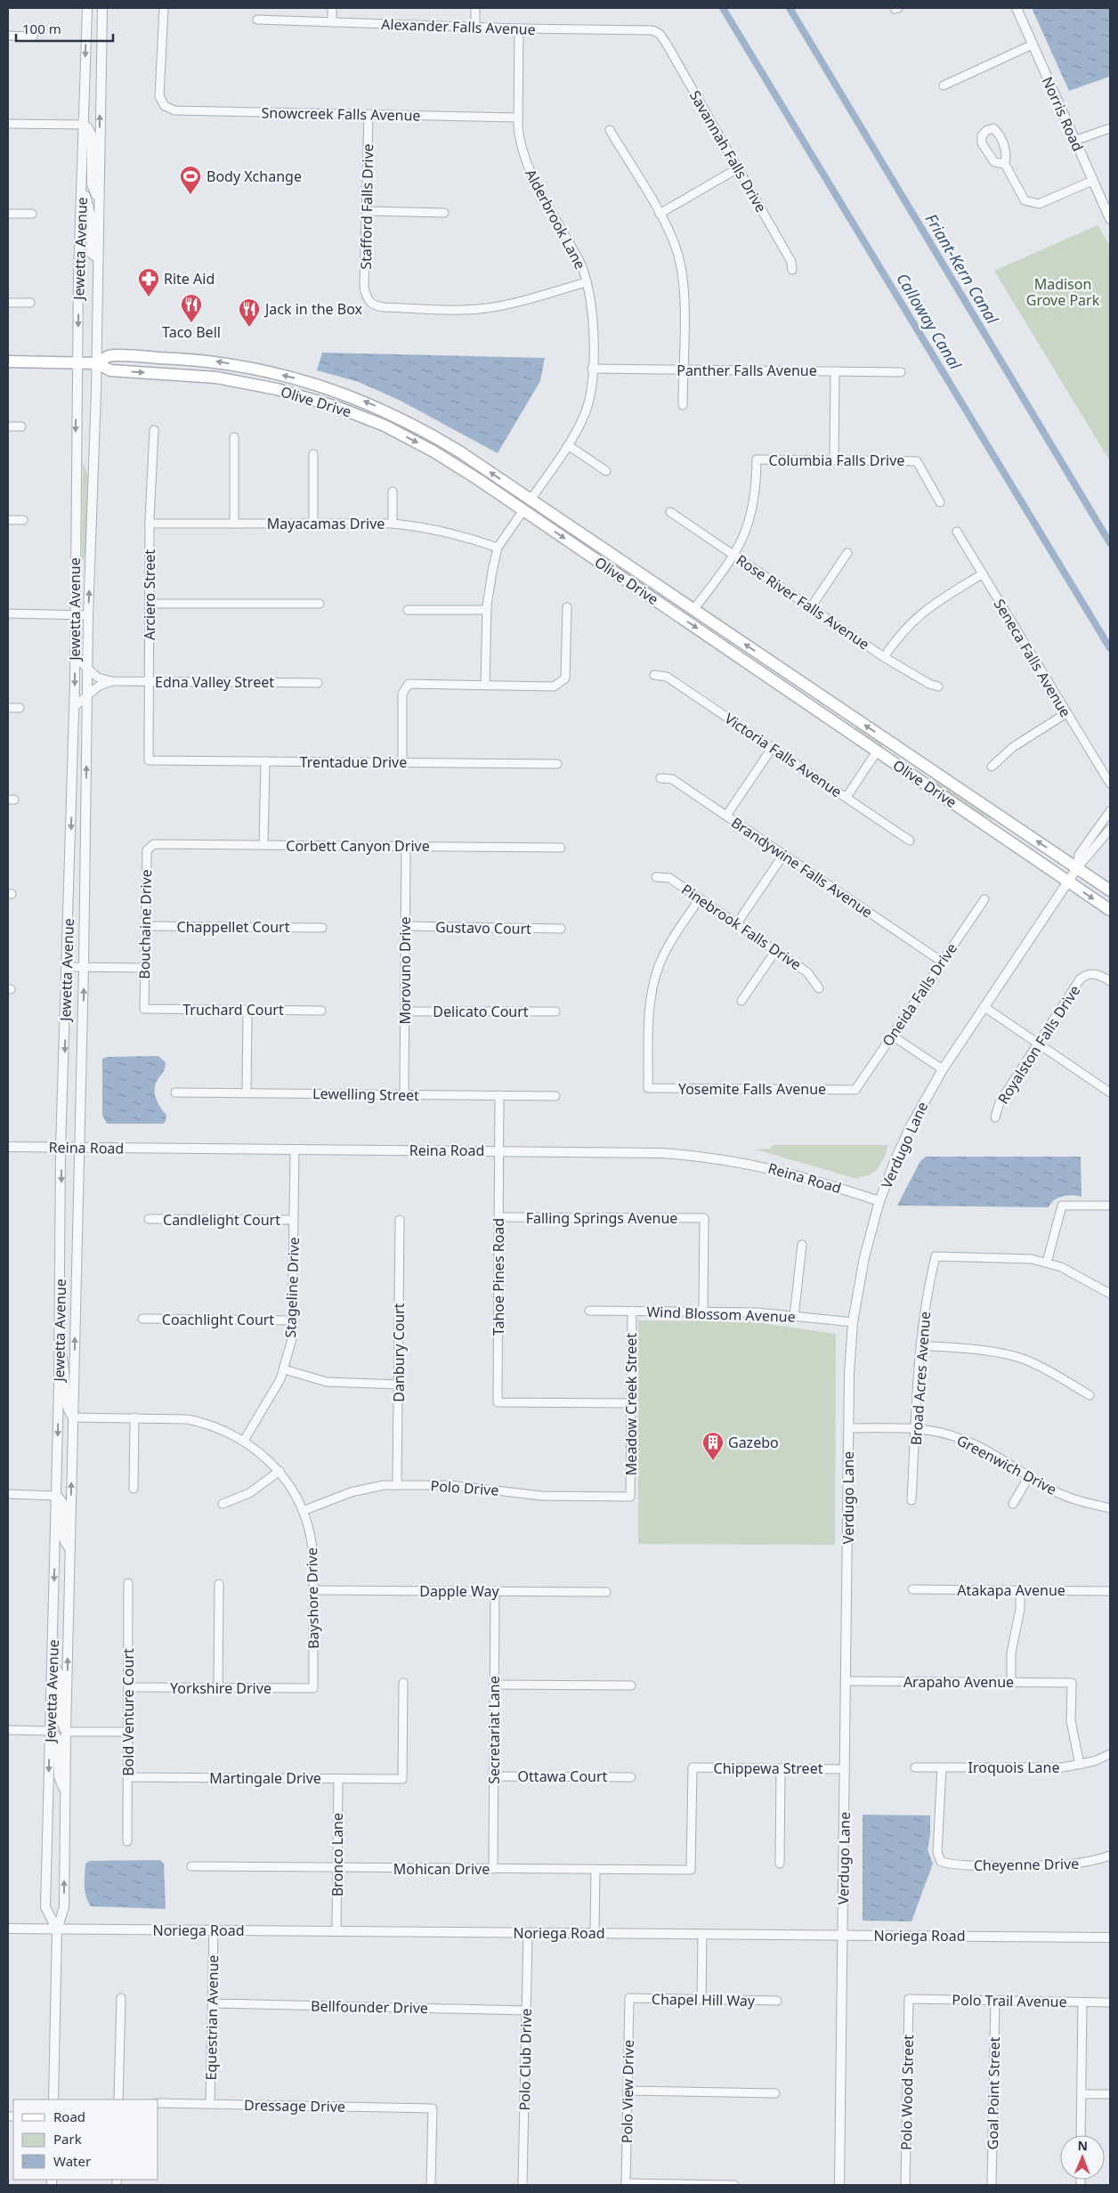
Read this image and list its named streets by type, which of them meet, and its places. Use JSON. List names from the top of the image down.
{
  "streets": {
    "main road": ["Olive Drive"],
    "street": [
      "Alexander Falls Avenue",
      "Snowcreek Falls Avenue",
      "Norris Road",
      "Savannah Falls Drive",
      "Stafford Falls Drive",
      "Alderbrook Lane",
      "Jewetta Avenue",
      "Panther Falls Avenue",
      "Columbia Falls Drive",
      "Mayacamas Drive",
      "Arciero Street",
      "Rose River Falls Avenue",
      "Seneca Falls Avenue",
      "Edna Valley Street",
      "Victoria Falls Avenue",
      "Trentadue Drive",
      "Corbett Canyon Drive",
      "Brandywine Falls Avenue",
      "Bouchaine Drive",
      "Chappellet Court",
      "Pinebrook Falls Drive",
      "Gustavo Court",
      "Morovuno Drive",
      "Oneida Falls Drive",
      "Truchard Court",
      "Delicato Court",
      "Royalston Falls Drive",
      "Yosemite Falls Avenue",
      "Lewelling Street",
      "Verdugo Lane",
      "Reina Road",
      "Falling Springs Avenue",
      "Candlelight Court",
      "Tahoe Pines Road",
      "Stageline Drive",
      "Wind Blossom Avenue",
      "Coachlight Court",
      "Danbury Court",
      "Broad Acres Avenue",
      "Meadow Creek Street",
      "Greenwich Drive",
      "Polo Drive",
      "Atakapa Avenue",
      "Dapple Way",
      "Bayshore Drive",
      "Arapaho Avenue",
      "Yorkshire Drive",
      "Bold Venture Court",
      "Secretariat Lane",
      "Iroquois Lane",
      "Chippewa Street",
      "Ottawa Court",
      "Martingale Drive",
      "Bronco Lane",
      "Cheyenne Drive",
      "Mohican Drive",
      "Noriega Road",
      "Chapel Hill Way",
      "Polo Trail Avenue",
      "Bellfounder Drive",
      "Equestrian Avenue",
      "Polo Club Drive",
      "Polo View Drive",
      "Polo Wood Street",
      "Goal Point Street",
      "Dressage Drive"
    ]
  },
  "crossings": [
    ["Alexander Falls Avenue", "Savannah Falls Drive"],
    ["Alexander Falls Avenue", "Alderbrook Lane"],
    ["Snowcreek Falls Avenue", "Stafford Falls Drive"],
    ["Snowcreek Falls Avenue", "Alderbrook Lane"],
    ["Stafford Falls Drive", "Alderbrook Lane"],
    ["Alderbrook Lane", "Panther Falls Avenue"],
    ["Alderbrook Lane", "Olive Drive"],
    ["Jewetta Avenue", "Olive Drive"],
    ["Jewetta Avenue", "Edna Valley Street"],
    ["Jewetta Avenue", "Reina Road"],
    ["Jewetta Avenue", "Bayshore Drive"],
    ["Jewetta Avenue", "Noriega Road"],
    ["Olive Drive", "Verdugo Lane"],
    ["Columbia Falls Drive", "Rose River Falls Avenue"],
    ["Mayacamas Drive", "Arciero Street"],
    ["Arciero Street", "Edna Valley Street"],
    ["Arciero Street", "Trentadue Drive"],
    ["Corbett Canyon Drive", "Bouchaine Drive"],
    ["Corbett Canyon Drive", "Morovuno Drive"],
    ["Brandywine Falls Avenue", "Oneida Falls Drive"],
    ["Bouchaine Drive", "Chappellet Court"],
    ["Bouchaine Drive", "Truchard Court"],
    ["Pinebrook Falls Drive", "Yosemite Falls Avenue"],
    ["Gustavo Court", "Morovuno Drive"],
    ["Morovuno Drive", "Delicato Court"],
    ["Morovuno Drive", "Lewelling Street"],
    ["Oneida Falls Drive", "Yosemite Falls Avenue"],
    ["Lewelling Street", "Tahoe Pines Road"],
    ["Verdugo Lane", "Reina Road"],
    ["Verdugo Lane", "Wind Blossom Avenue"],
    ["Verdugo Lane", "Greenwich Drive"],
    ["Verdugo Lane", "Arapaho Avenue"],
    ["Verdugo Lane", "Chippewa Street"],
    ["Verdugo Lane", "Noriega Road"],
    ["Reina Road", "Tahoe Pines Road"],
    ["Reina Road", "Stageline Drive"],
    ["Falling Springs Avenue", "Tahoe Pines Road"],
    ["Falling Springs Avenue", "Wind Blossom Avenue"],
    ["Candlelight Court", "Stageline Drive"],
    ["Tahoe Pines Road", "Meadow Creek Street"],
    ["Stageline Drive", "Coachlight Court"],
    ["Stageline Drive", "Bayshore Drive"],
    ["Wind Blossom Avenue", "Meadow Creek Street"],
    ["Danbury Court", "Polo Drive"],
    ["Broad Acres Avenue", "Greenwich Drive"],
    ["Meadow Creek Street", "Polo Drive"],
    ["Polo Drive", "Bayshore Drive"],
    ["Dapple Way", "Bayshore Drive"],
    ["Dapple Way", "Secretariat Lane"],
    ["Bayshore Drive", "Yorkshire Drive"],
    ["Arapaho Avenue", "Iroquois Lane"],
    ["Yorkshire Drive", "Bold Venture Court"],
    ["Bold Venture Court", "Martingale Drive"],
    ["Secretariat Lane", "Ottawa Court"],
    ["Secretariat Lane", "Mohican Drive"],
    ["Iroquois Lane", "Cheyenne Drive"],
    ["Chippewa Street", "Mohican Drive"],
    ["Martingale Drive", "Bronco Lane"],
    ["Bronco Lane", "Mohican Drive"],
    ["Bronco Lane", "Noriega Road"],
    ["Noriega Road", "Equestrian Avenue"],
    ["Noriega Road", "Polo Club Drive"],
    ["Chapel Hill Way", "Polo View Drive"],
    ["Polo Trail Avenue", "Polo Wood Street"],
    ["Polo Trail Avenue", "Goal Point Street"],
    ["Bellfounder Drive", "Equestrian Avenue"],
    ["Bellfounder Drive", "Polo Club Drive"],
    ["Equestrian Avenue", "Dressage Drive"]
  ],
  "water": ["Friant-Kern Canal", "Calloway Canal"],
  "parks": ["Madison Grove Park"],
  "places": {
    "sports": ["Body Xchange"],
    "pharmacy": ["Rite Aid"],
    "restaurant": ["Taco Bell", "Jack in the Box"],
    "building": ["Gazebo"]
  },
  "legend": ["Road", "Park", "Water"],
  "scale_bar": "100 m",
  "north": "top"
}
